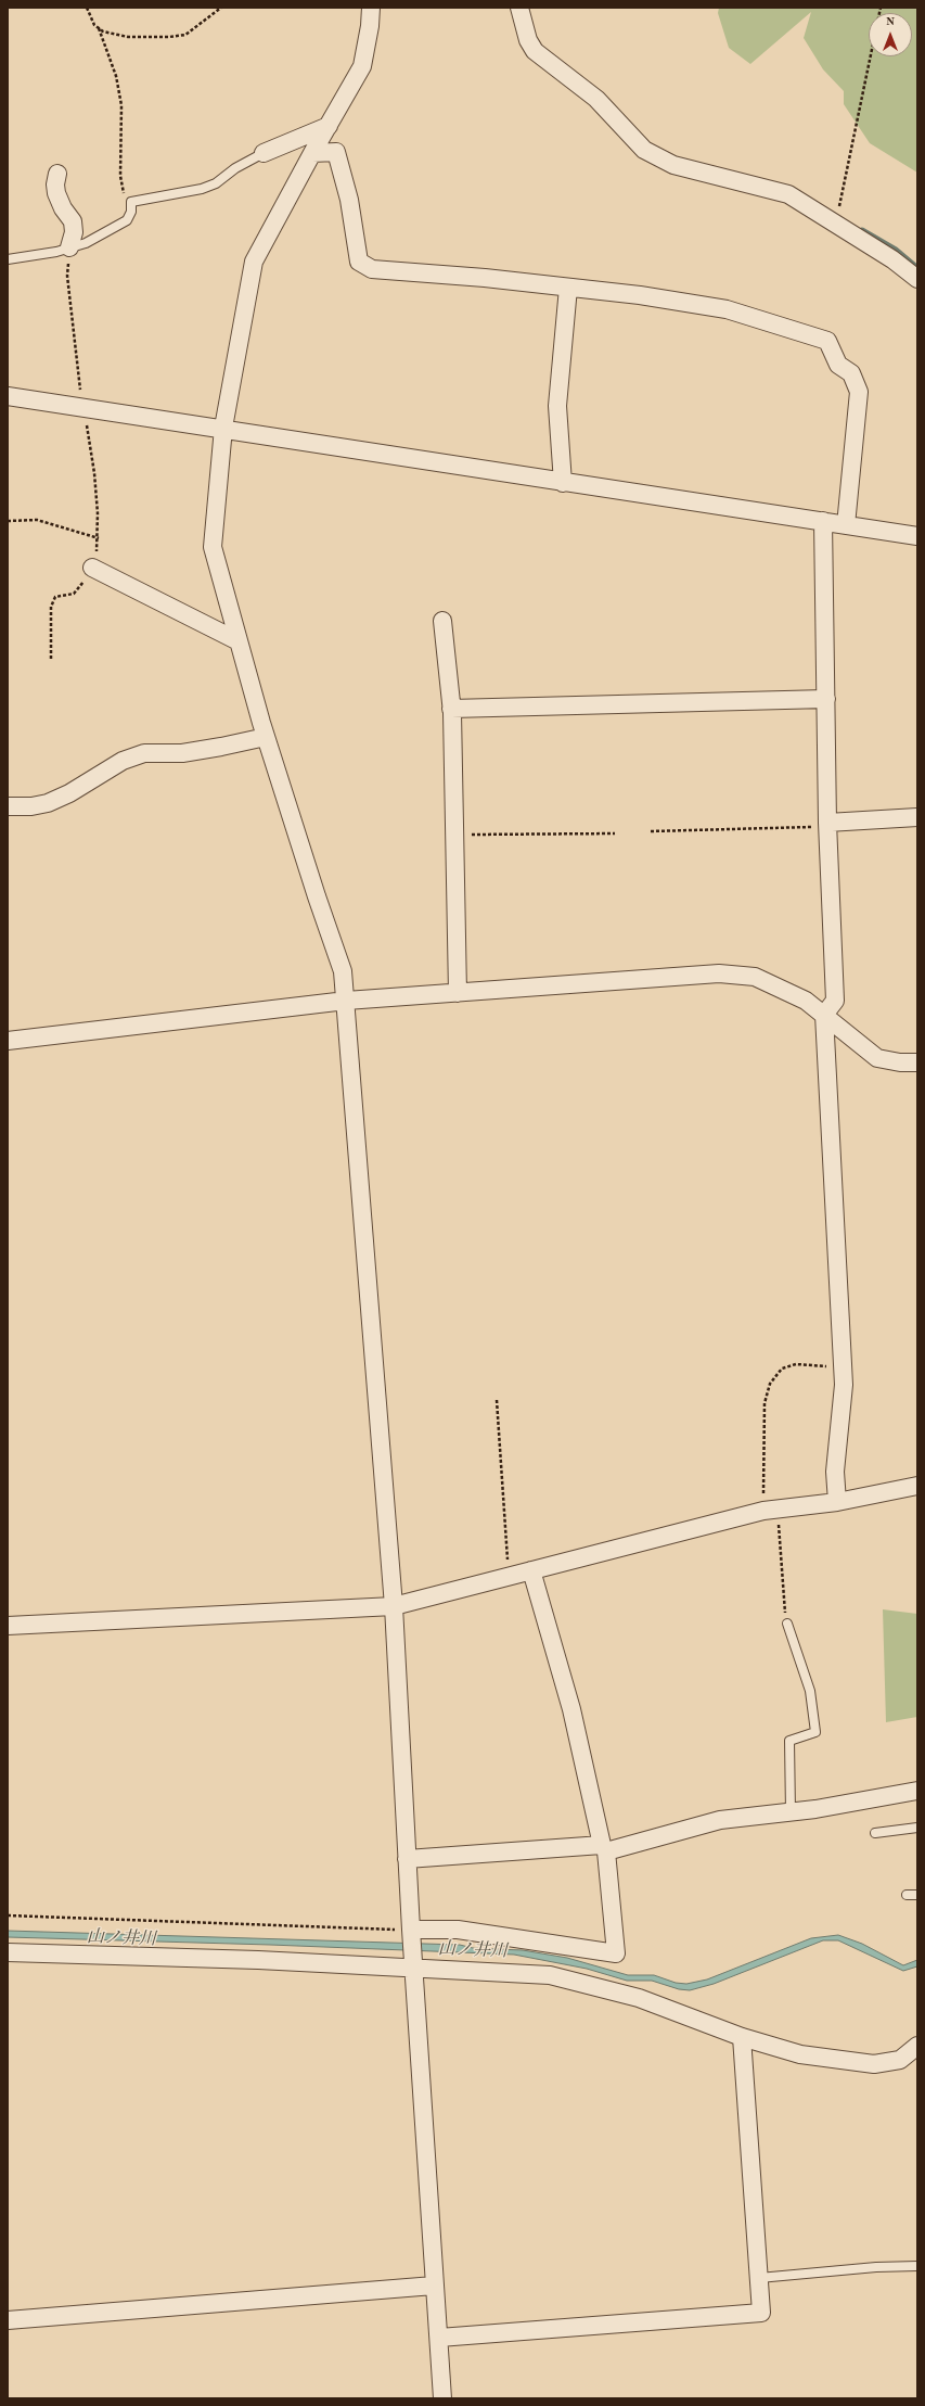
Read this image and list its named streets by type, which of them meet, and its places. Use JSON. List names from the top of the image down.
{
  "water": ["山ノ井川"],
  "north": "top"
}
